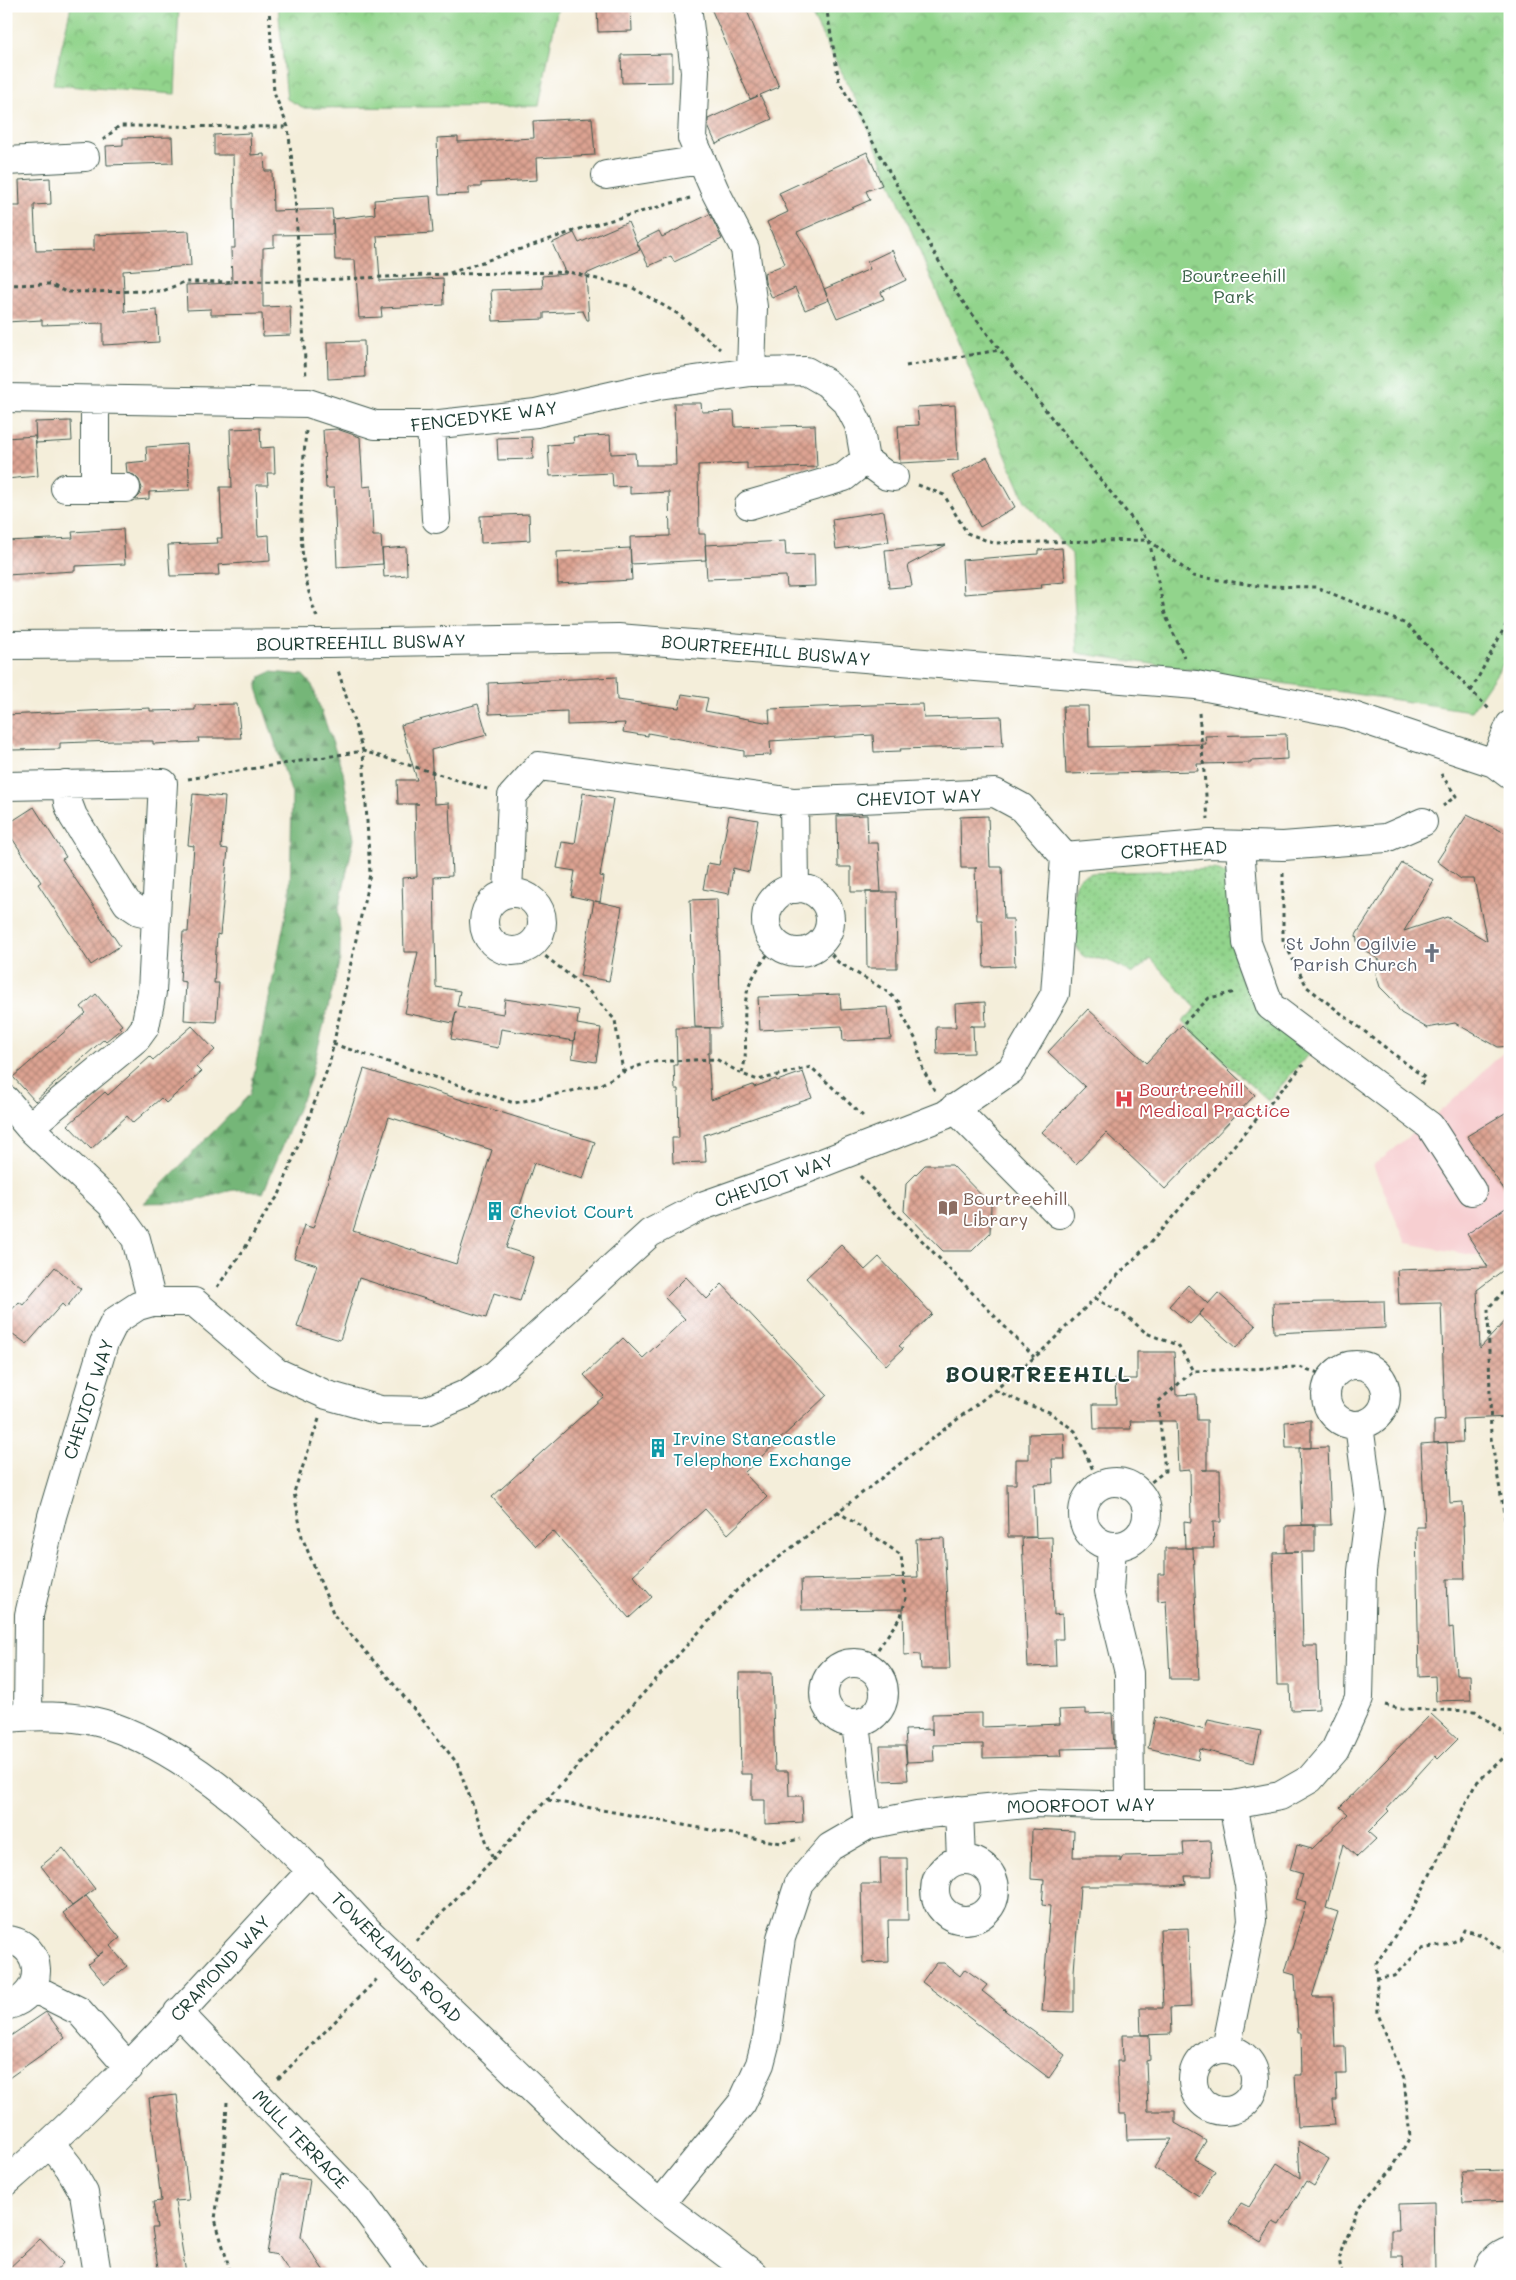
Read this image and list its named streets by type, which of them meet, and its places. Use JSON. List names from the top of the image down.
{
  "streets": {
    "street": [
      "FENCEDYKE WAY",
      "BOURTREEHILL BUSWAY",
      "CHEVIOT WAY",
      "CROFTHEAD",
      "MOORFOOT WAY",
      "TOWERLANDS ROAD",
      "CRAMOND WAY",
      "MULL TERRACE"
    ]
  },
  "crossings": [
    ["CHEVIOT WAY", "CROFTHEAD"],
    ["CHEVIOT WAY", "TOWERLANDS ROAD"],
    ["MOORFOOT WAY", "TOWERLANDS ROAD"],
    ["TOWERLANDS ROAD", "CRAMOND WAY"],
    ["CRAMOND WAY", "MULL TERRACE"]
  ],
  "districts": ["BOURTREEHILL"],
  "parks": ["Bourtreehill Park"],
  "places": {
    "church": ["St John Ogilvie Parish Church"],
    "hospital": ["Bourtreehill Medical Practice"],
    "library": ["Bourtreehill Library"],
    "building": ["Cheviot Court", "Irvine Stanecastle Telephone Exchange"]
  }
}
